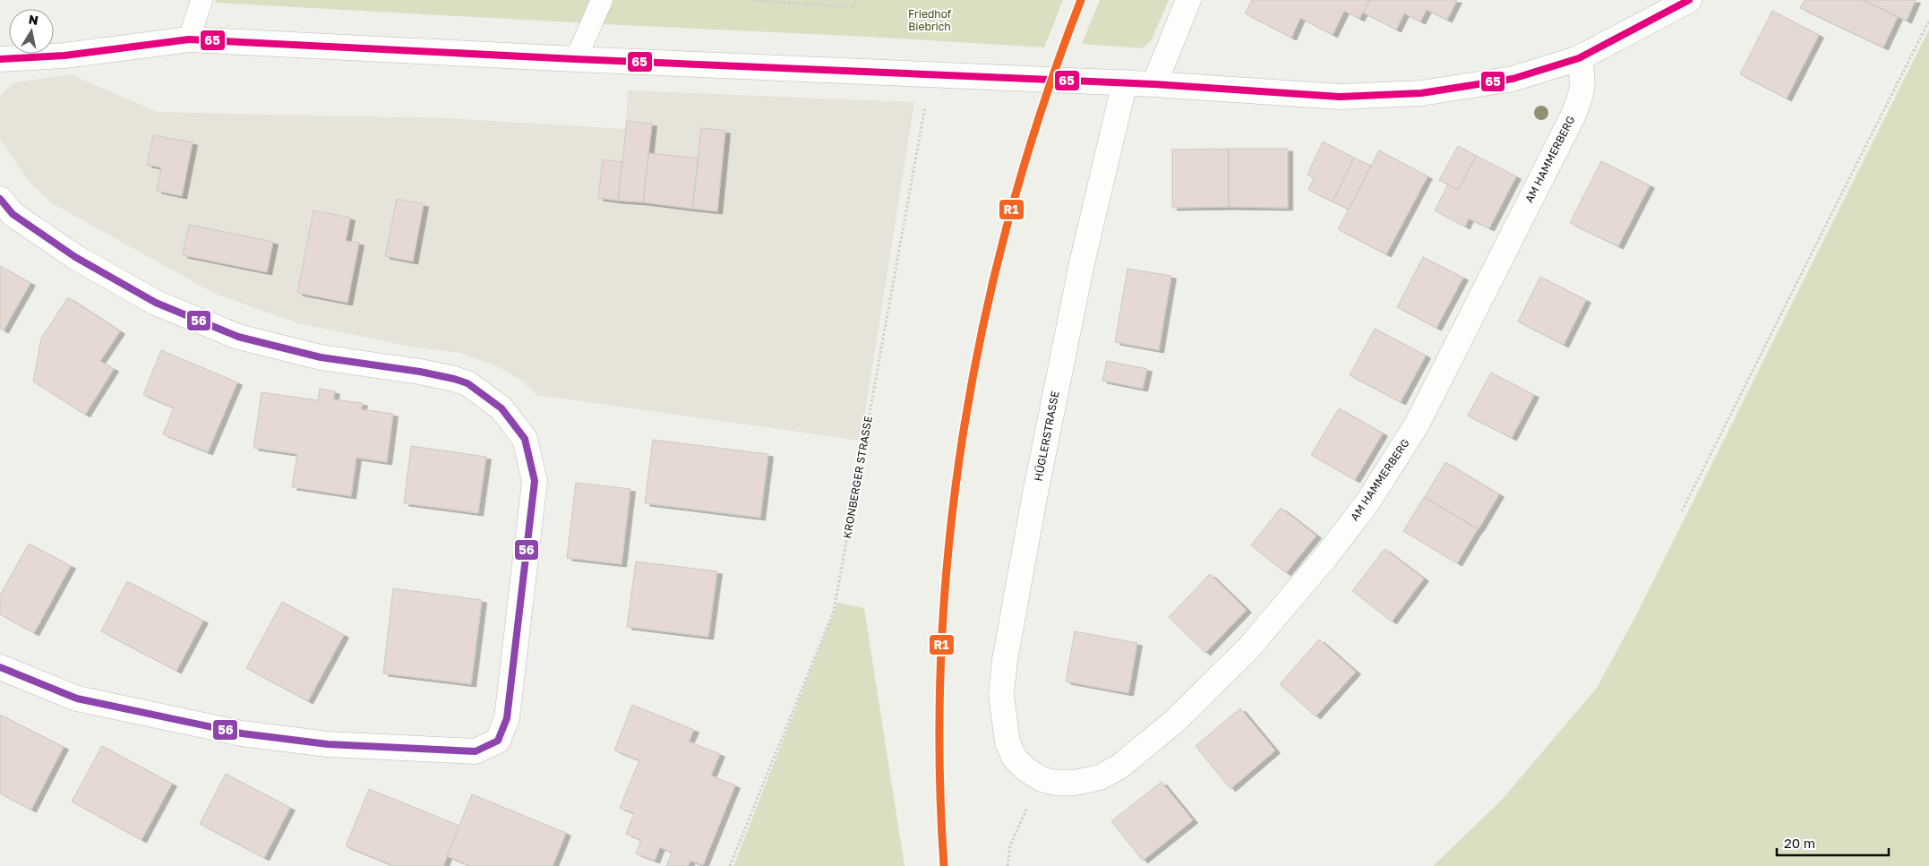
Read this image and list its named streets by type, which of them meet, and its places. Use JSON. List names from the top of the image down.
{
  "streets": {
    "street": ["AM HAMMERBERG", "HÜGLERSTRASSE"],
    "path": ["KRONBERGER STRASSE"]
  },
  "crossings": [
    ["AM HAMMERBERG", "HÜGLERSTRASSE"]
  ],
  "parks": ["Friedhof Biebrich"],
  "lines": ["transit line R1", "transit line 65", "transit line 56"],
  "scale_bar": "20 m",
  "north": "top"
}
